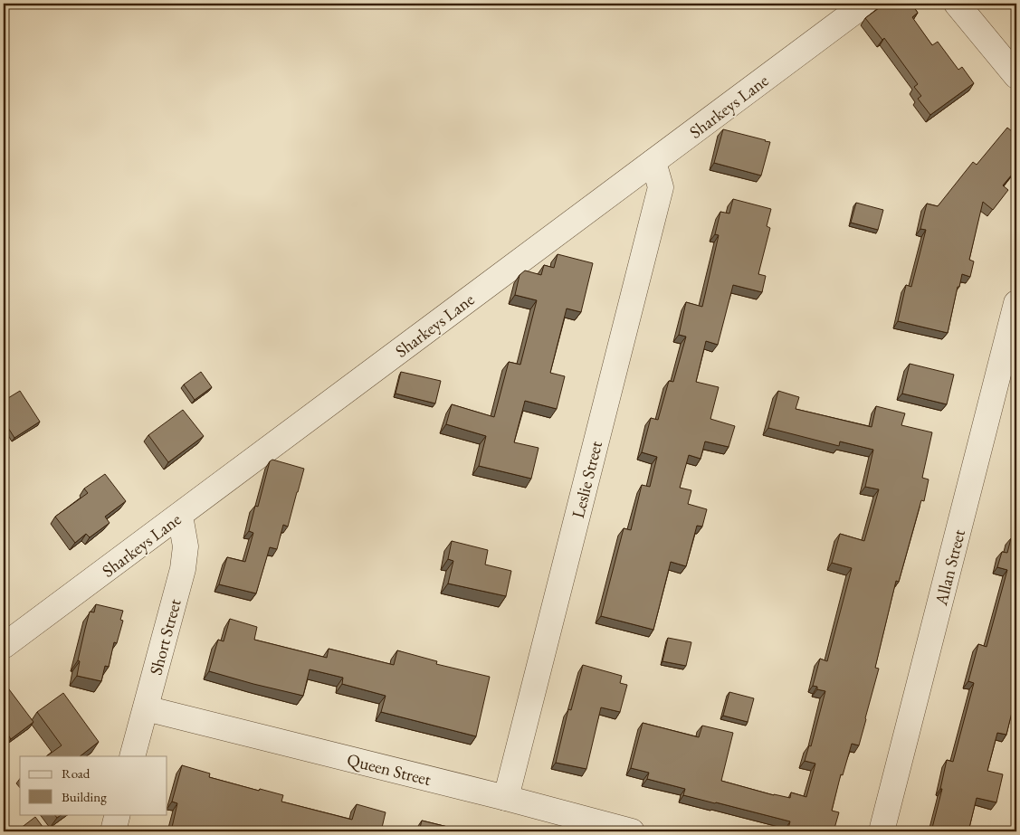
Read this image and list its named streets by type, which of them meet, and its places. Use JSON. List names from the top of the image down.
{
  "streets": {
    "street": [
      "Sharkeys Lane",
      "Leslie Street",
      "Allan Street",
      "Short Street",
      "Queen Street"
    ]
  },
  "crossings": [
    ["Sharkeys Lane", "Leslie Street"],
    ["Sharkeys Lane", "Short Street"],
    ["Leslie Street", "Queen Street"],
    ["Short Street", "Queen Street"]
  ],
  "legend": ["Road", "Building"]
}
